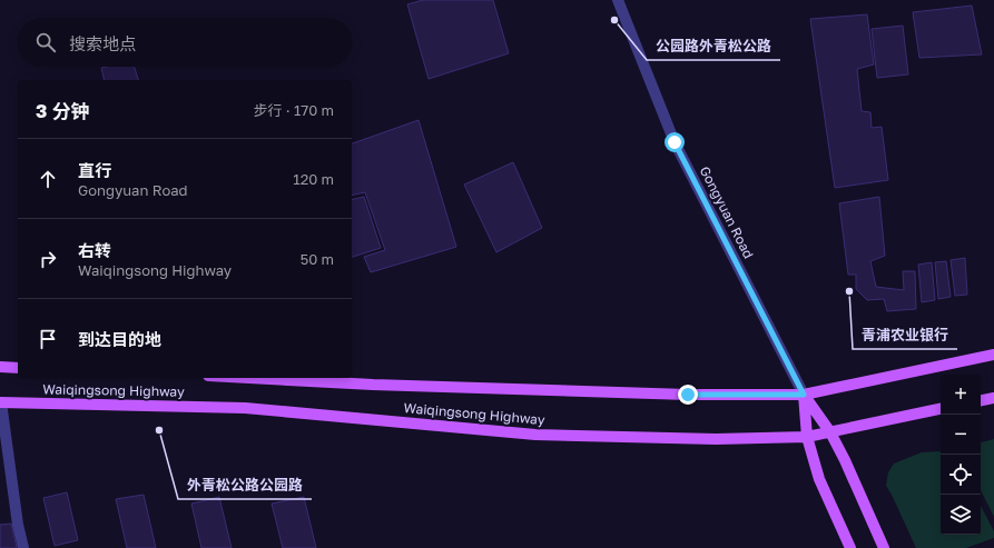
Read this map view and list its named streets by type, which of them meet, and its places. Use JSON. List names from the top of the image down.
{
  "streets": {
    "main road": ["Gongyuan Road", "Waiqingsong Highway"]
  },
  "crossings": [
    ["Gongyuan Road", "Waiqingsong Highway"]
  ],
  "places": ["公园路外青松公路", "青浦农业银行", "外青松公路公园路"],
  "page": {
    "search": "搜索地点",
    "heading": ["3 分钟", "步行 · 170 m"],
    "list": [
      ["直行", "Gongyuan Road", "120 m"],
      ["右转", "Waiqingsong Highway", "50 m"],
      "到达目的地"
    ],
    "map_buttons": ["+", "−"]
  }
}
